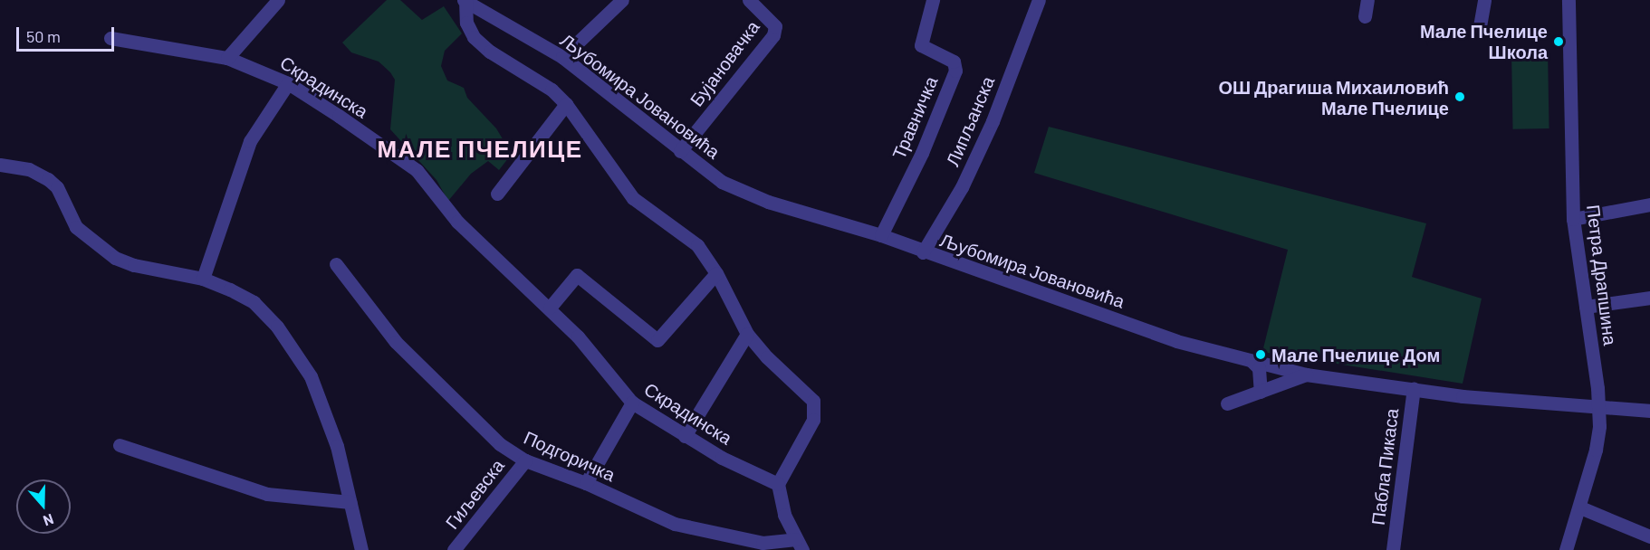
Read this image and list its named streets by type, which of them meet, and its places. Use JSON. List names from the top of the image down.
{
  "streets": {
    "street": [
      "Бујановачка",
      "Скрадинска",
      "Љубомира Јовановића",
      "Травничка",
      "Липљанска",
      "Петра Драпшина",
      "Подгоричка",
      "Пабла Пикаса",
      "Гиљевска"
    ]
  },
  "crossings": [
    ["Бујановачка", "Љубомира Јовановића"],
    ["Љубомира Јовановића", "Травничка"],
    ["Љубомира Јовановића", "Липљанска"],
    ["Љубомира Јовановића", "Петра Драпшина"],
    ["Љубомира Јовановића", "Пабла Пикаса"],
    ["Подгоричка", "Гиљевска"]
  ],
  "districts": ["МАЛЕ ПЧЕЛИЦЕ"],
  "places": ["Мале Пчелице Школа", "ОШ Драгиша Михаиловић Мале Пчелице", "Мале Пчелице Дом"],
  "scale_bar": "50 m",
  "north": "bottom"
}
